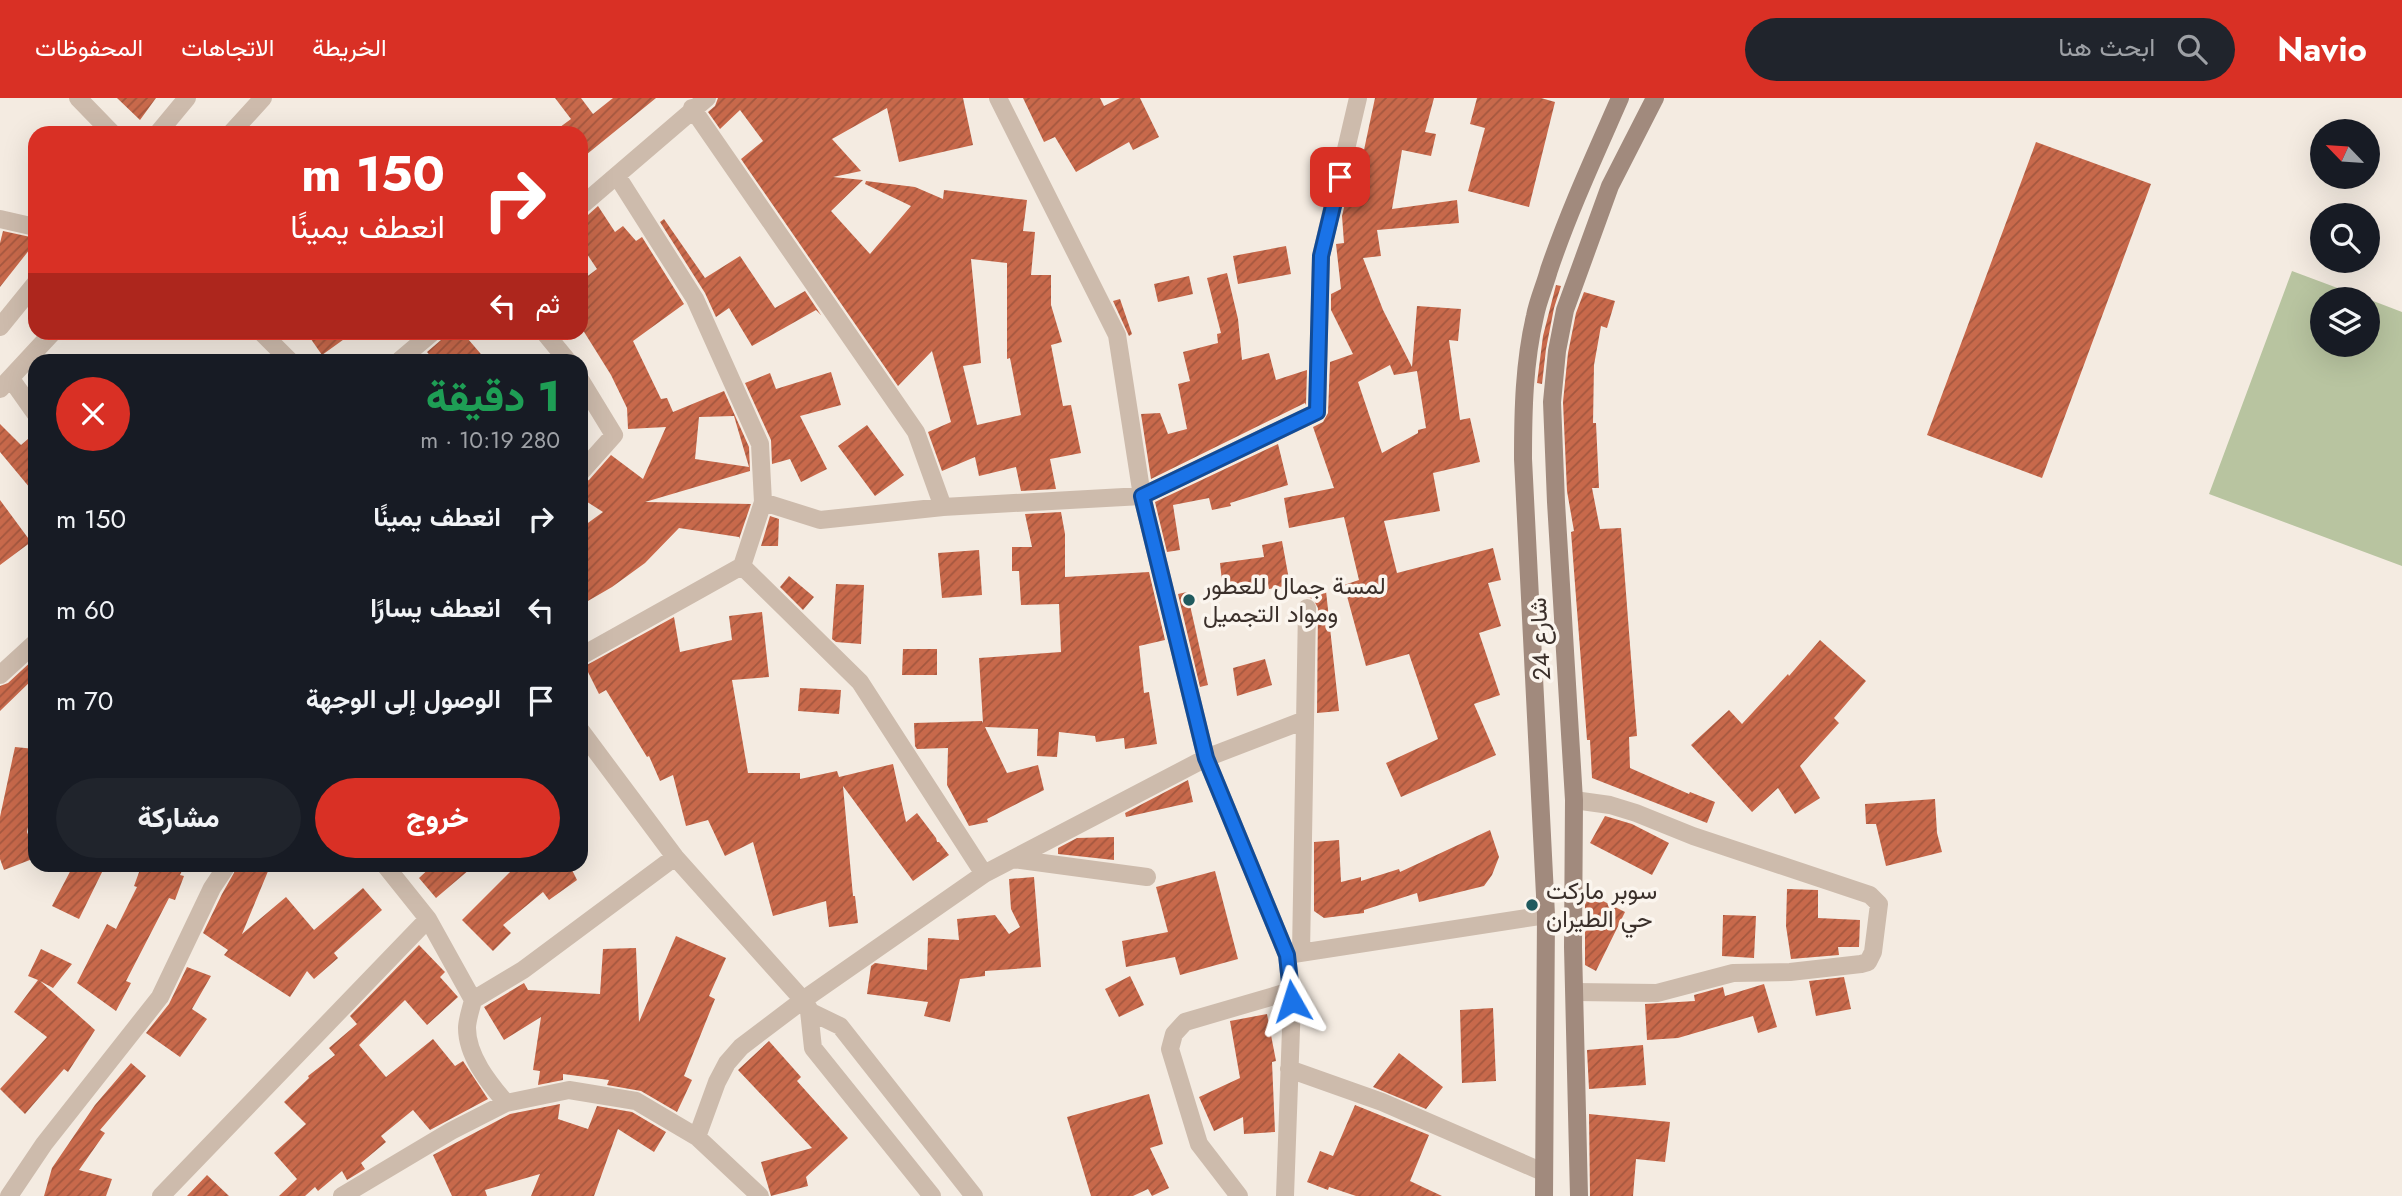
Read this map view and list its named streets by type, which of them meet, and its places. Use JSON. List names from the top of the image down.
{
  "streets": {
    "street": ["شارع 24"]
  },
  "places": ["لمسة جمال للعطور ومواد التجميل", "سوبر ماركت حي الطيران"],
  "north": "top left",
  "page": {
    "header": "Navio",
    "search": "ابحث هنا",
    "nav": ["الخريطة", "الاتجاهات", "المحفوظات"],
    "turn": ["150 m", "انعطف يمينًا"],
    "then": "ثم",
    "heading": ["1 دقيقة", "280 m · 10:19"],
    "list": [
      {
        "name": "انعطف يمينًا",
        "value": "150 m"
      },
      {
        "name": "انعطف يسارًا",
        "value": "60 m"
      },
      {
        "name": "الوصول إلى الوجهة",
        "value": "70 m"
      }
    ],
    "buttons": ["خروج", "مشاركة"]
  }
}
